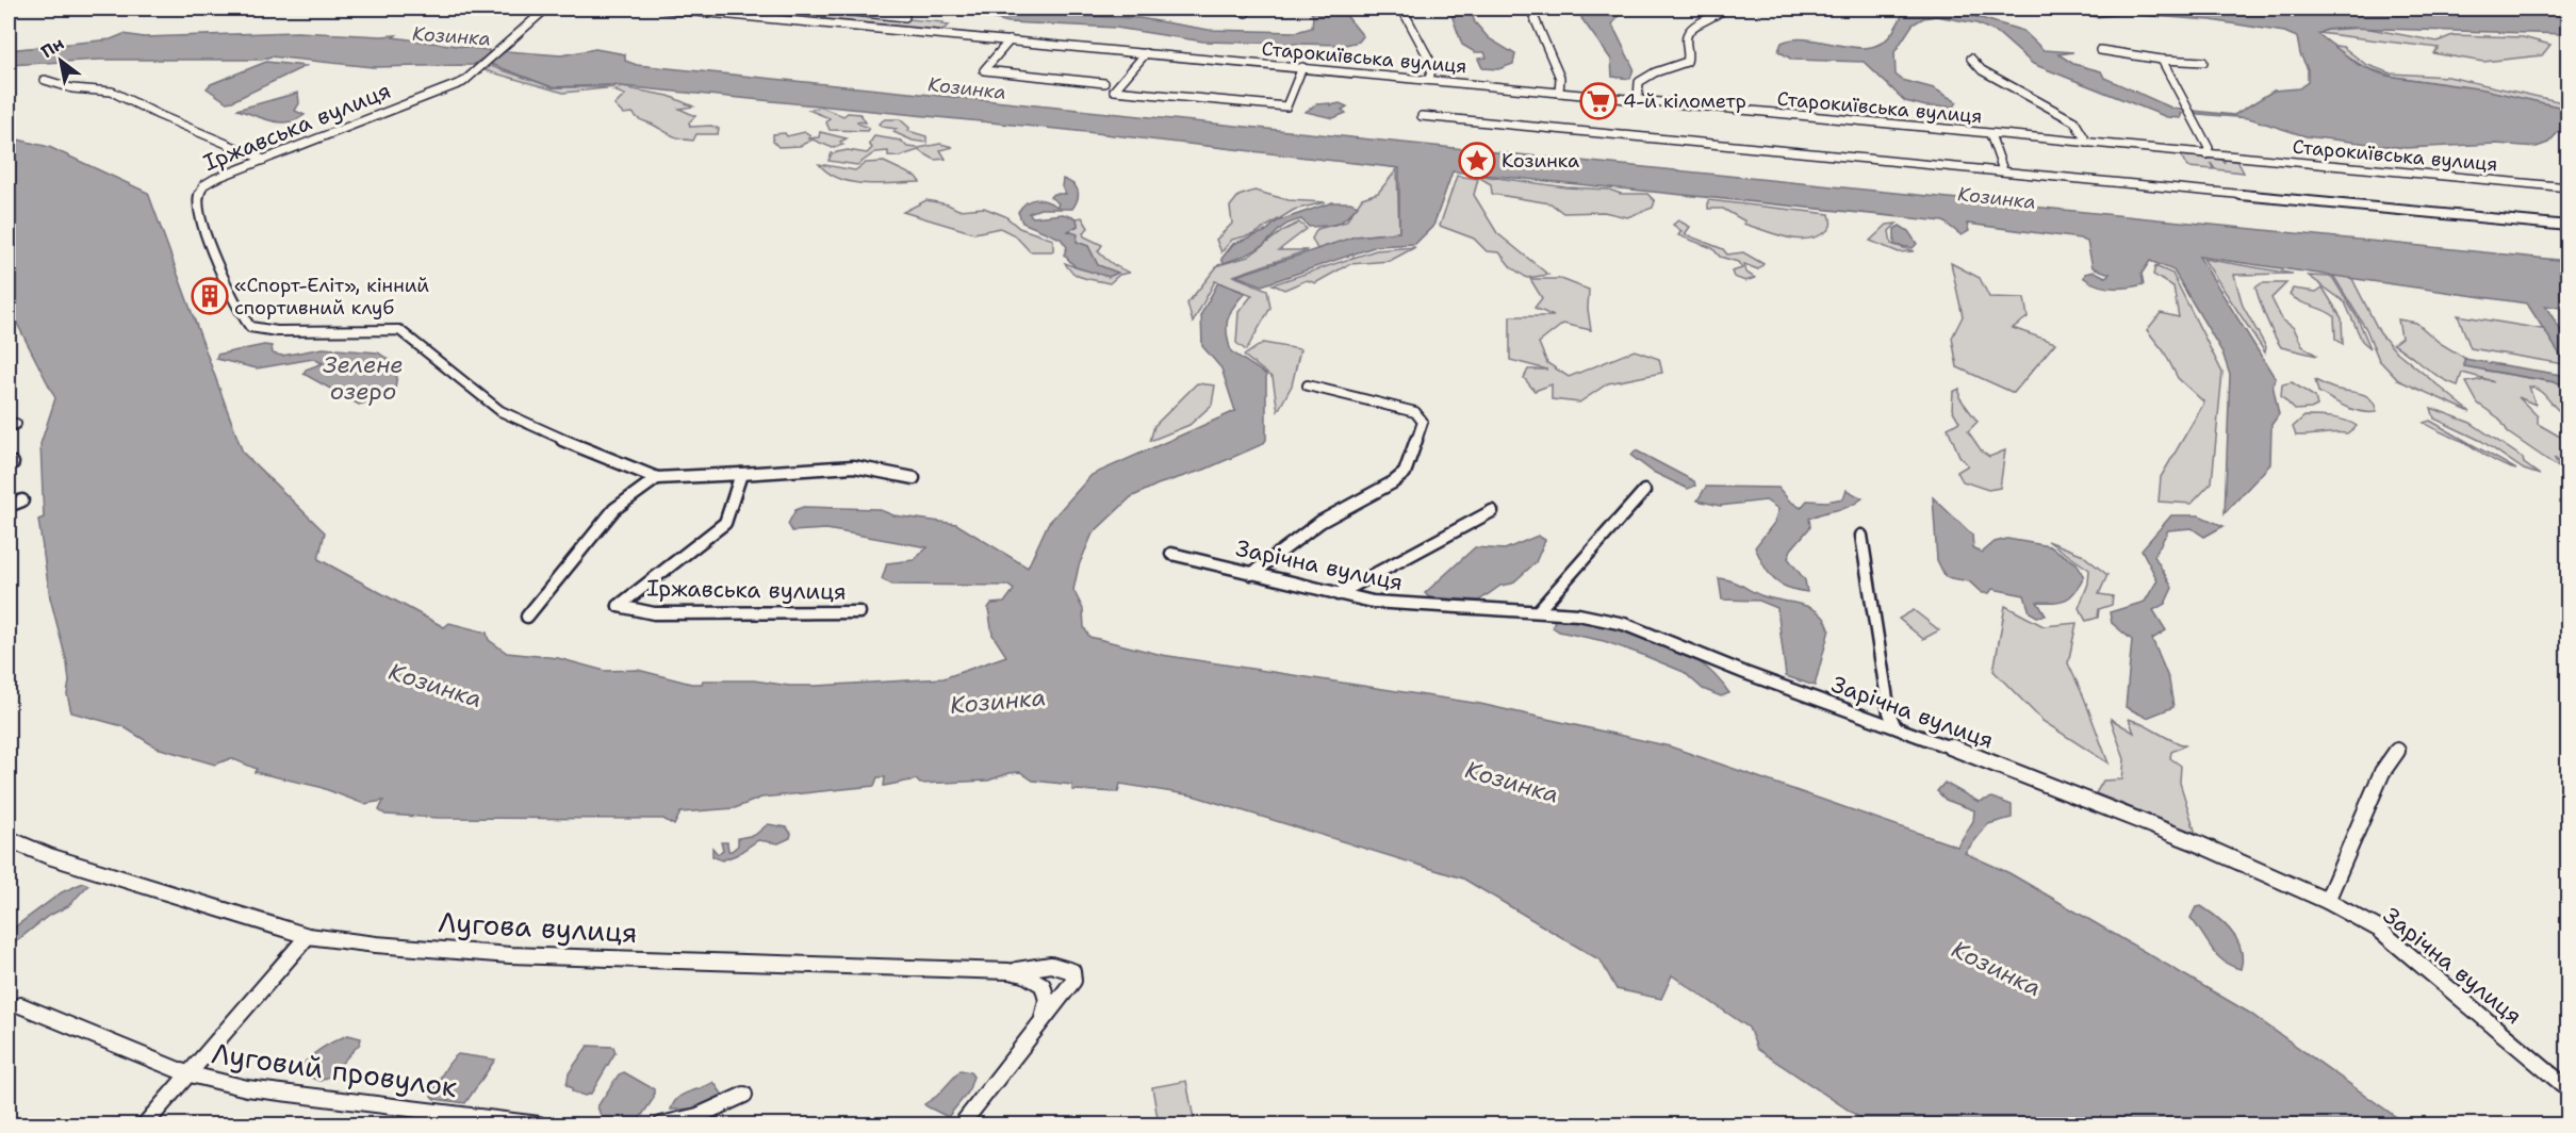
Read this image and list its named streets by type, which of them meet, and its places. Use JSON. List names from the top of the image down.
{
  "streets": {
    "street": [
      "Старокиївська вулиця",
      "Іржавська вулиця",
      "Зарічна вулиця",
      "Лугова вулиця",
      "Луговий провулок"
    ]
  },
  "water": ["Козинка", "Зелене озеро"],
  "places": {
    "supermarket": ["4-й кілометр"],
    "place": ["Козинка"],
    "building": ["«Спорт-Еліт», кінний спортивний клуб"]
  },
  "north": "top left"
}
